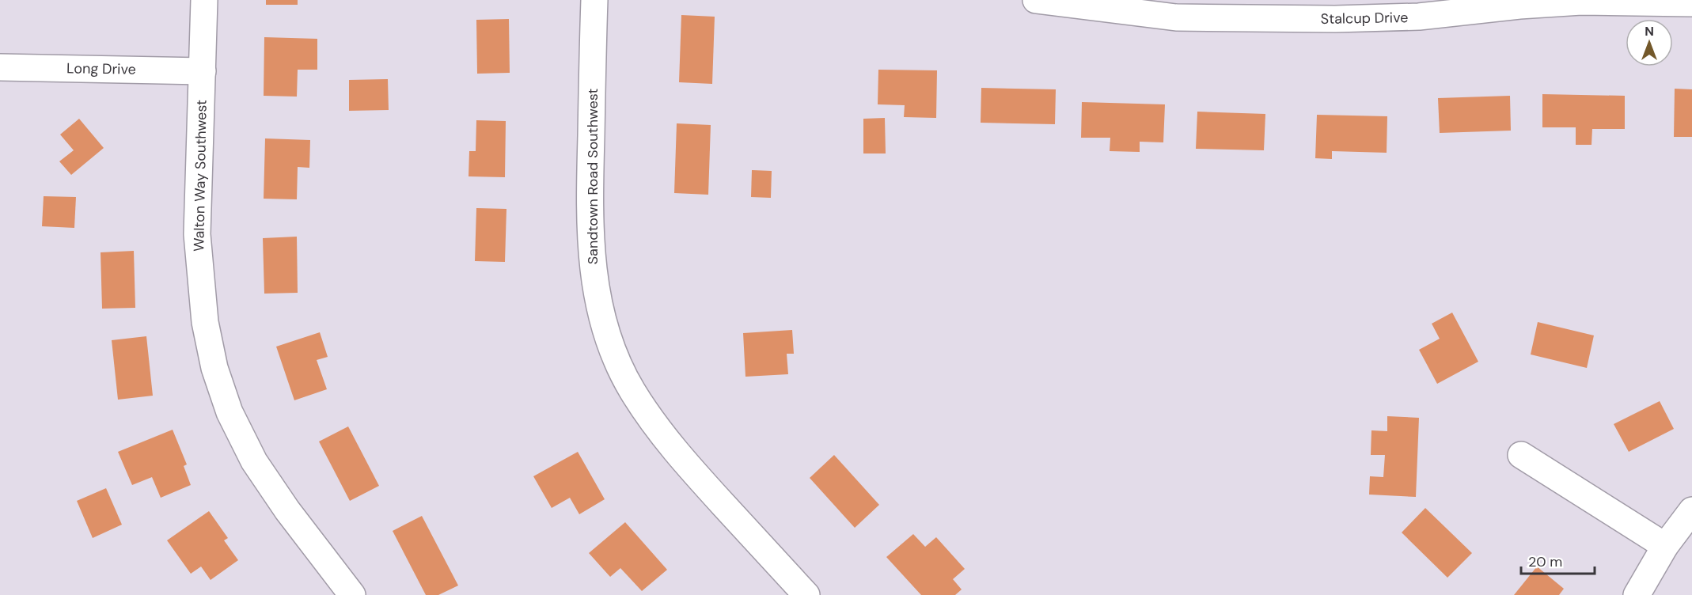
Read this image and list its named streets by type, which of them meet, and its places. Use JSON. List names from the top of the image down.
{
  "streets": {
    "street": [
      "Stalcup Drive",
      "Long Drive",
      "Walton Way Southwest",
      "Sandtown Road Southwest"
    ]
  },
  "crossings": [
    ["Long Drive", "Walton Way Southwest"]
  ],
  "scale_bar": "20 m",
  "north": "top"
}
